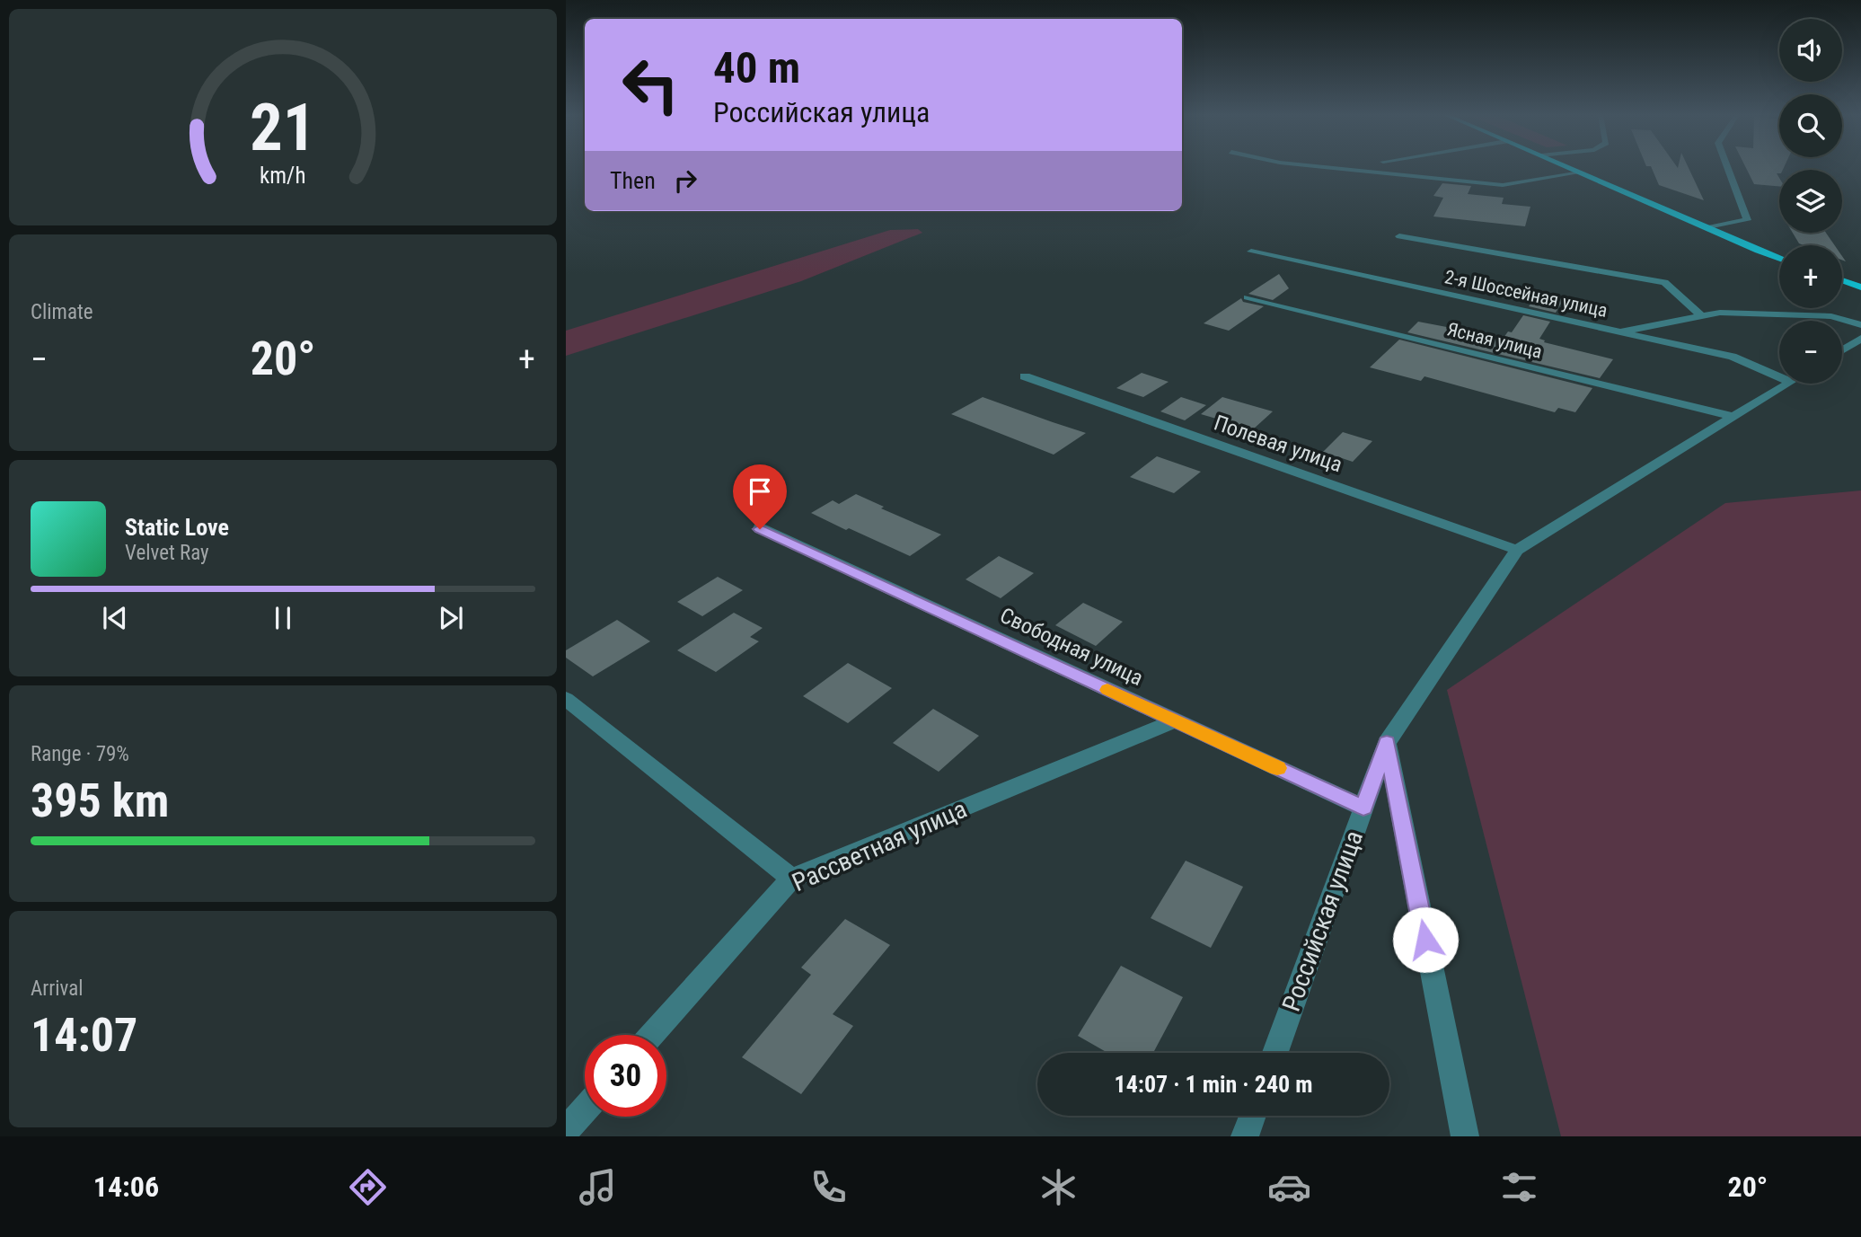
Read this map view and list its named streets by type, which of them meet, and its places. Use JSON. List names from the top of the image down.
{
  "streets": {
    "street": [
      "2-я Шоссейная улица",
      "Ясная улица",
      "Полевая улица",
      "Свободная улица",
      "Рассветная улица",
      "Российская улица"
    ]
  },
  "crossings": [
    ["Полевая улица", "Российская улица"],
    ["Свободная улица", "Рассветная улица"],
    ["Свободная улица", "Российская улица"]
  ],
  "page": {
    "map_buttons": ["+", "−"],
    "turn": ["40 m", "Российская улица"],
    "then": "Then",
    "tile": [
      "Climate",
      ["Range · 79%", "395 km"],
      ["Arrival", "14:07"]
    ],
    "heat": ["−", "20°", "+"],
    "song": ["Static Love", "Velvet Ray"],
    "limit": "30",
    "trip": "14:07 · 1 min · 240 m",
    "tabs": ["14:06", "20°"],
    "gauge": ["21", "km/h"]
  }
}
